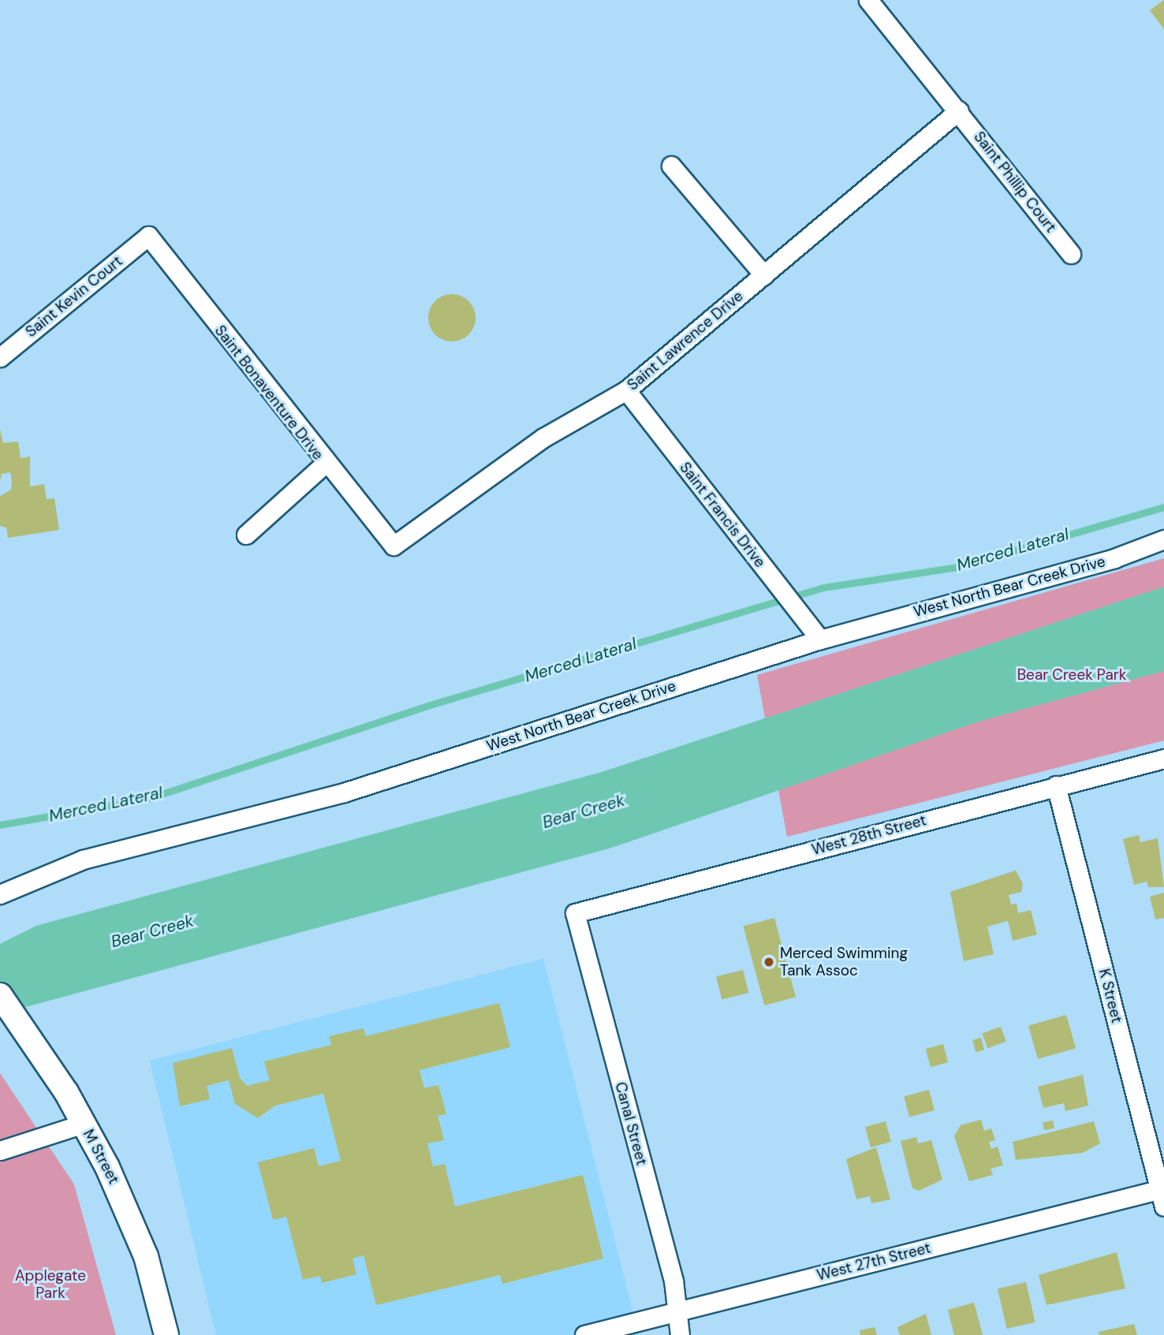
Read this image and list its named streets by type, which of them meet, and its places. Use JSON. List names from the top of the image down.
{
  "streets": {
    "street": [
      "Saint Phillip Court",
      "Saint Kevin Court",
      "Saint Lawrence Drive",
      "Saint Bonaventure Drive",
      "Saint Francis Drive",
      "West North Bear Creek Drive",
      "West 28th Street",
      "K Street",
      "Canal Street",
      "M Street",
      "West 27th Street"
    ]
  },
  "crossings": [
    ["Saint Phillip Court", "Saint Lawrence Drive"],
    ["Saint Kevin Court", "Saint Bonaventure Drive"],
    ["Saint Lawrence Drive", "Saint Bonaventure Drive"],
    ["Saint Lawrence Drive", "Saint Francis Drive"],
    ["Saint Francis Drive", "West North Bear Creek Drive"],
    ["West 28th Street", "K Street"],
    ["West 28th Street", "Canal Street"],
    ["K Street", "West 27th Street"],
    ["Canal Street", "West 27th Street"]
  ],
  "water": ["Merced Lateral", "Bear Creek"],
  "parks": ["Bear Creek Park", "Applegate Park"],
  "places": ["Merced Swimming Tank Assoc"]
}
